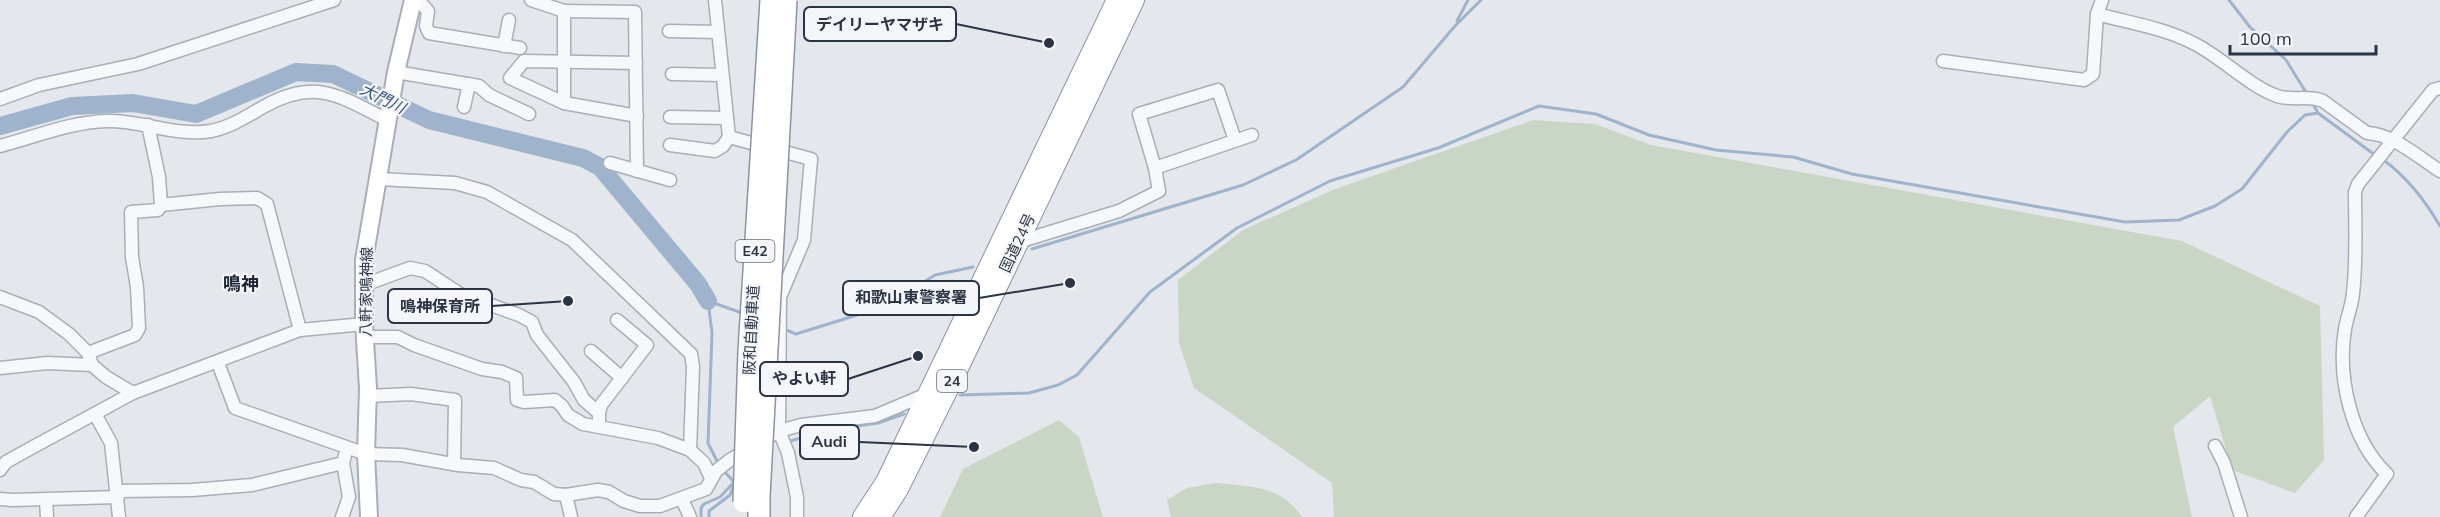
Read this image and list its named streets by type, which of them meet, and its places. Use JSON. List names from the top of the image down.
{
  "streets": {
    "highway": [
      "国道24号",
      "E42",
      "阪和自動車道",
      "24"
    ],
    "main road": ["八軒家鳴神線"]
  },
  "districts": ["鳴神"],
  "water": ["大門川"],
  "places": [
    "デイリーヤマザキ",
    "和歌山東警察署",
    "鳴神保育所",
    "やよい軒",
    "Audi"
  ],
  "scale_bar": "100 m"
}
